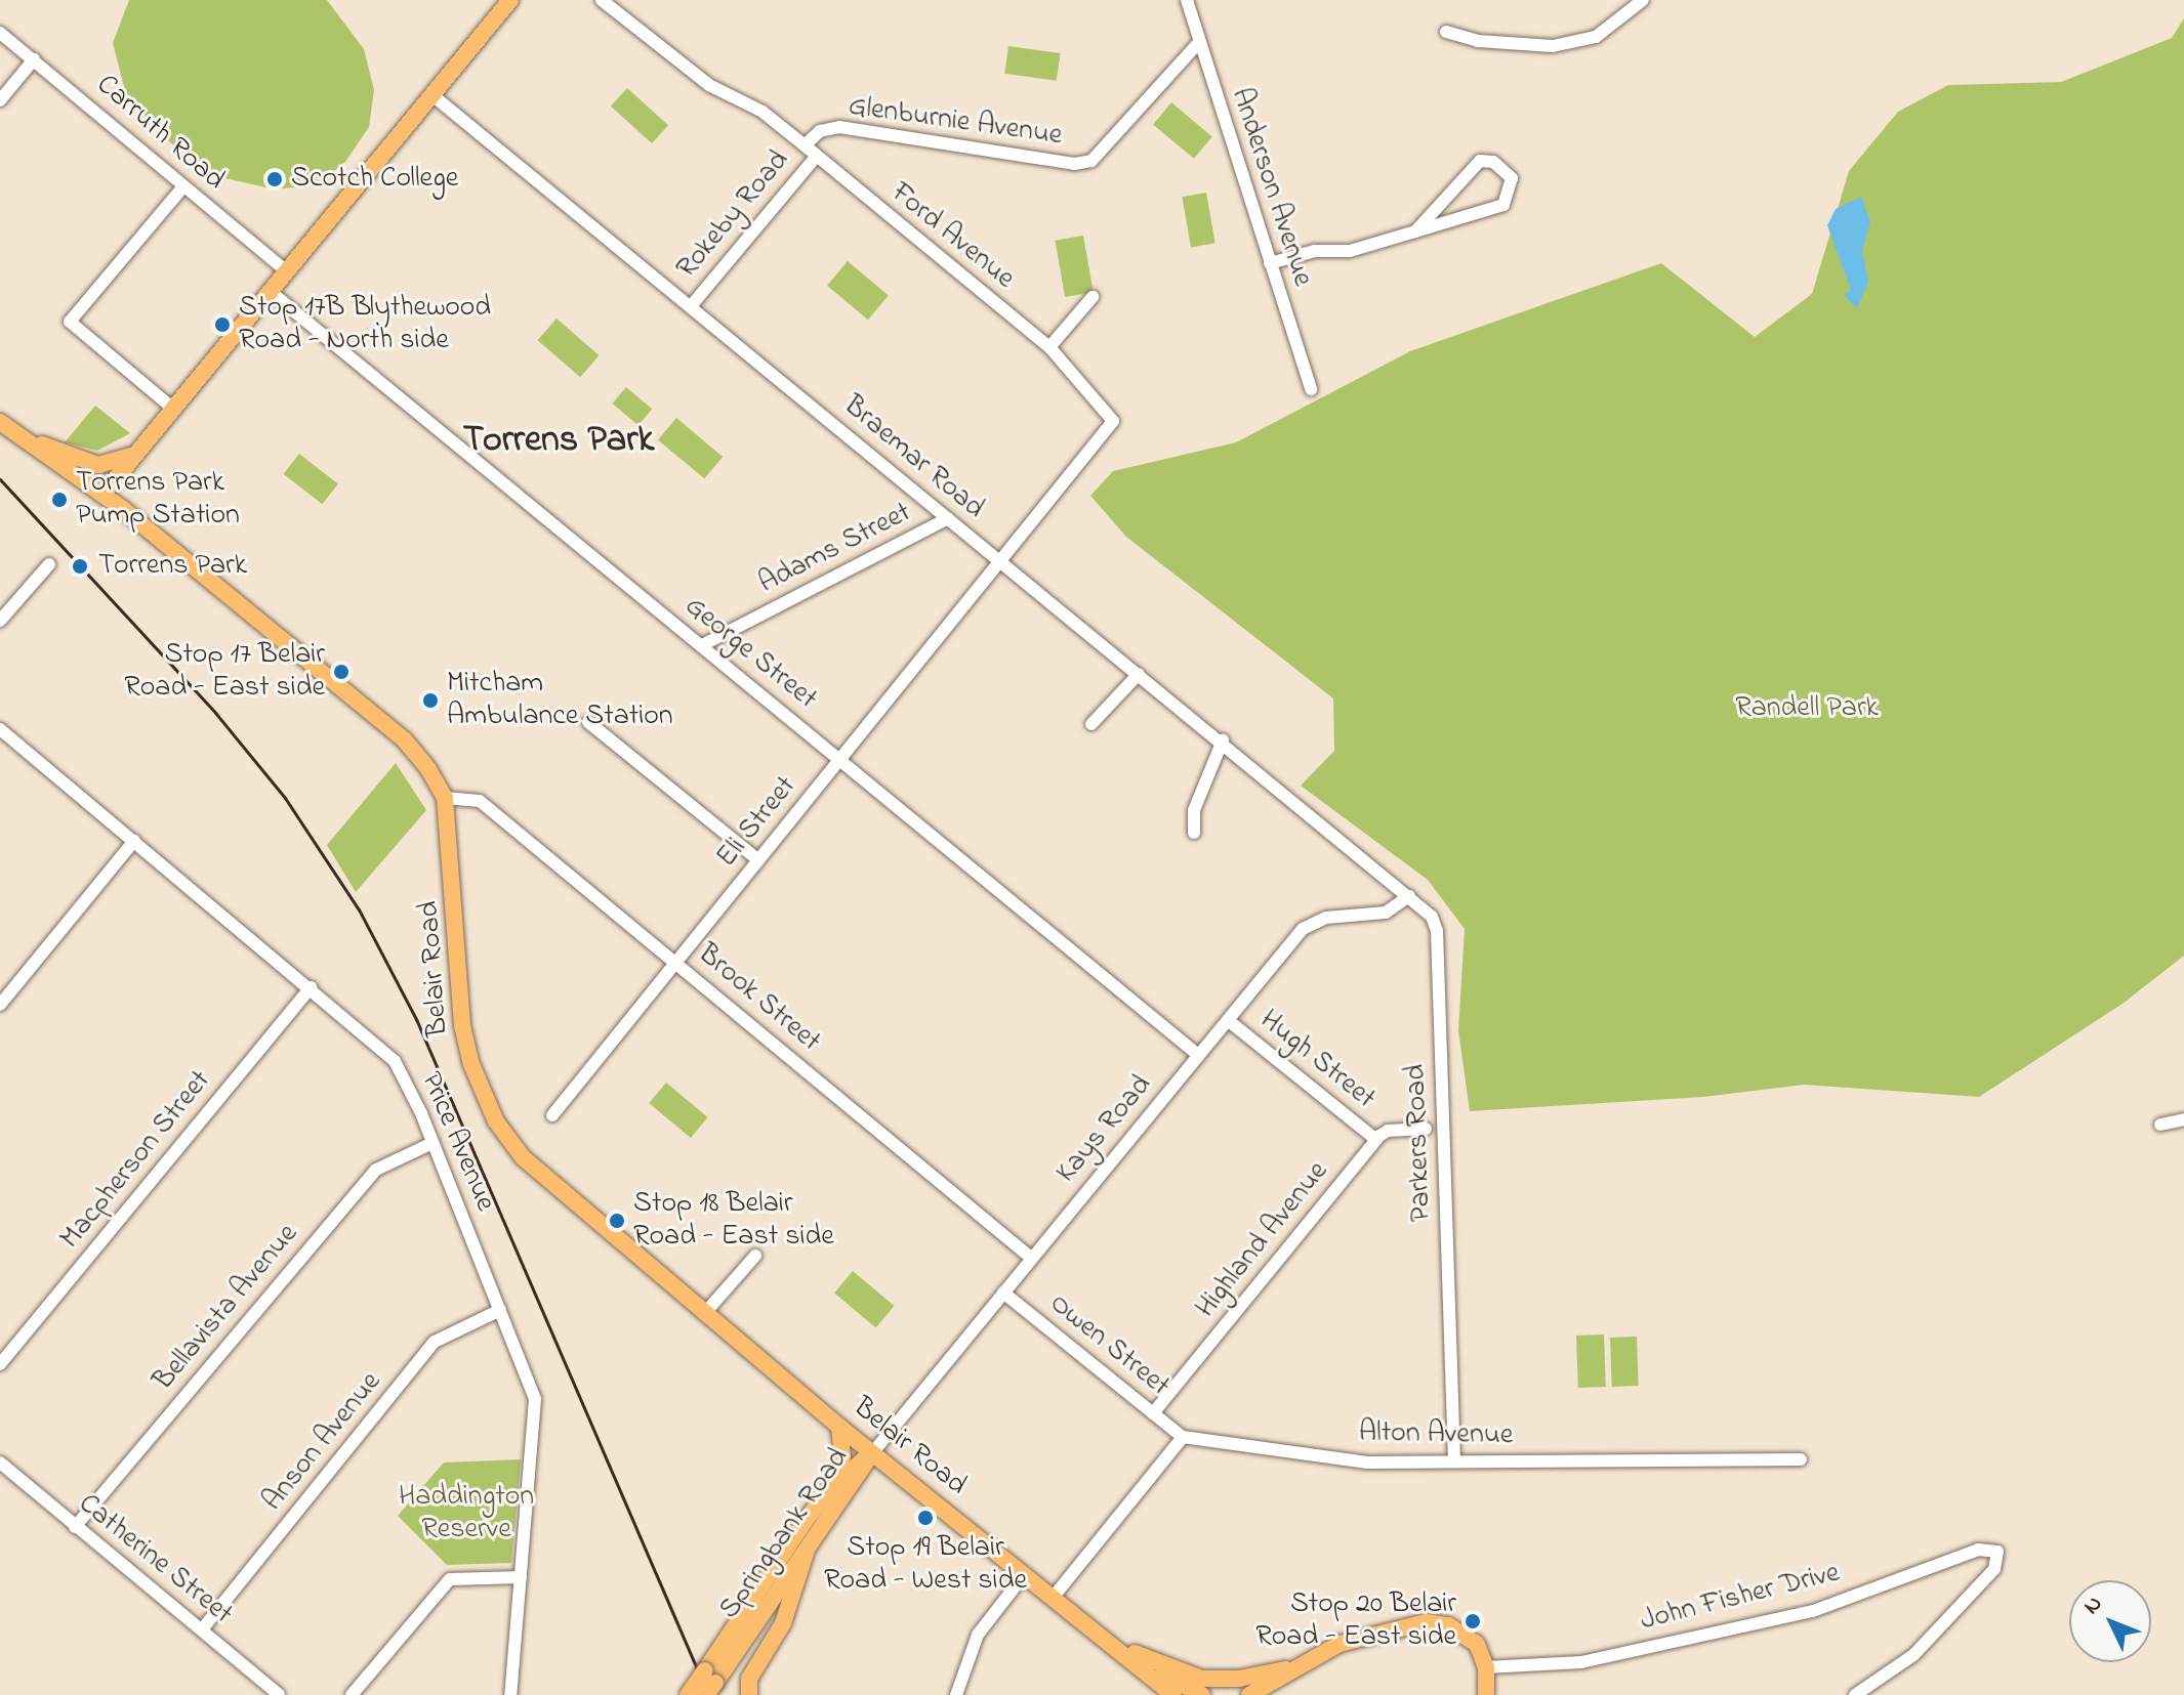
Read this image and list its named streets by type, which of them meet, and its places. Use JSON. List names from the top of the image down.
{
  "streets": {
    "main road": ["Belair Road", "Springbank Road"],
    "street": [
      "Glenburnie Avenue",
      "Carruth Road",
      "Anderson Avenue",
      "Rokeby Road",
      "Ford Avenue",
      "Braemar Road",
      "Adams Street",
      "George Street",
      "Eli Street",
      "Brook Street",
      "Hugh Street",
      "Kays Road",
      "Price Avenue",
      "Parkers Road",
      "Macpherson Street",
      "Highland Avenue",
      "Bellavista Avenue",
      "Owen Street",
      "Alton Avenue",
      "Anson Avenue",
      "Catherine Street",
      "John Fisher Drive"
    ]
  },
  "crossings": [
    ["Glenburnie Avenue", "Anderson Avenue"],
    ["Glenburnie Avenue", "Ford Avenue"],
    ["Rokeby Road", "Ford Avenue"],
    ["Rokeby Road", "Braemar Road"],
    ["Ford Avenue", "Braemar Road"],
    ["Ford Avenue", "Eli Street"],
    ["Braemar Road", "Adams Street"],
    ["Braemar Road", "Eli Street"],
    ["Braemar Road", "Parkers Road"],
    ["Adams Street", "George Street"],
    ["George Street", "Eli Street"],
    ["George Street", "Kays Road"],
    ["Eli Street", "Brook Street"],
    ["Belair Road", "Brook Street"],
    ["Belair Road", "Kays Road"],
    ["Belair Road", "Springbank Road"],
    ["Belair Road", "John Fisher Drive"],
    ["Brook Street", "Kays Road"],
    ["Hugh Street", "Kays Road"],
    ["Hugh Street", "Highland Avenue"],
    ["Kays Road", "Parkers Road"],
    ["Kays Road", "Owen Street"],
    ["Kays Road", "Springbank Road"],
    ["Price Avenue", "Macpherson Street"],
    ["Price Avenue", "Bellavista Avenue"],
    ["Price Avenue", "Anson Avenue"],
    ["Parkers Road", "Alton Avenue"],
    ["Highland Avenue", "Owen Street"],
    ["Bellavista Avenue", "Catherine Street"],
    ["Owen Street", "Alton Avenue"],
    ["Anson Avenue", "Catherine Street"]
  ],
  "districts": ["Torrens Park"],
  "parks": ["Randell Park", "Haddington Reserve"],
  "places": [
    "Scotch College",
    "Stop 17B Blythewood Road - North side",
    "Torrens Park Pump Station",
    "Torrens Park",
    "Stop 17 Belair Road - East side",
    "Mitcham Ambulance Station",
    "Stop 18 Belair Road - East side",
    "Stop 19 Belair Road - West side",
    "Stop 20 Belair Road - East side"
  ],
  "north": "top left"
}
